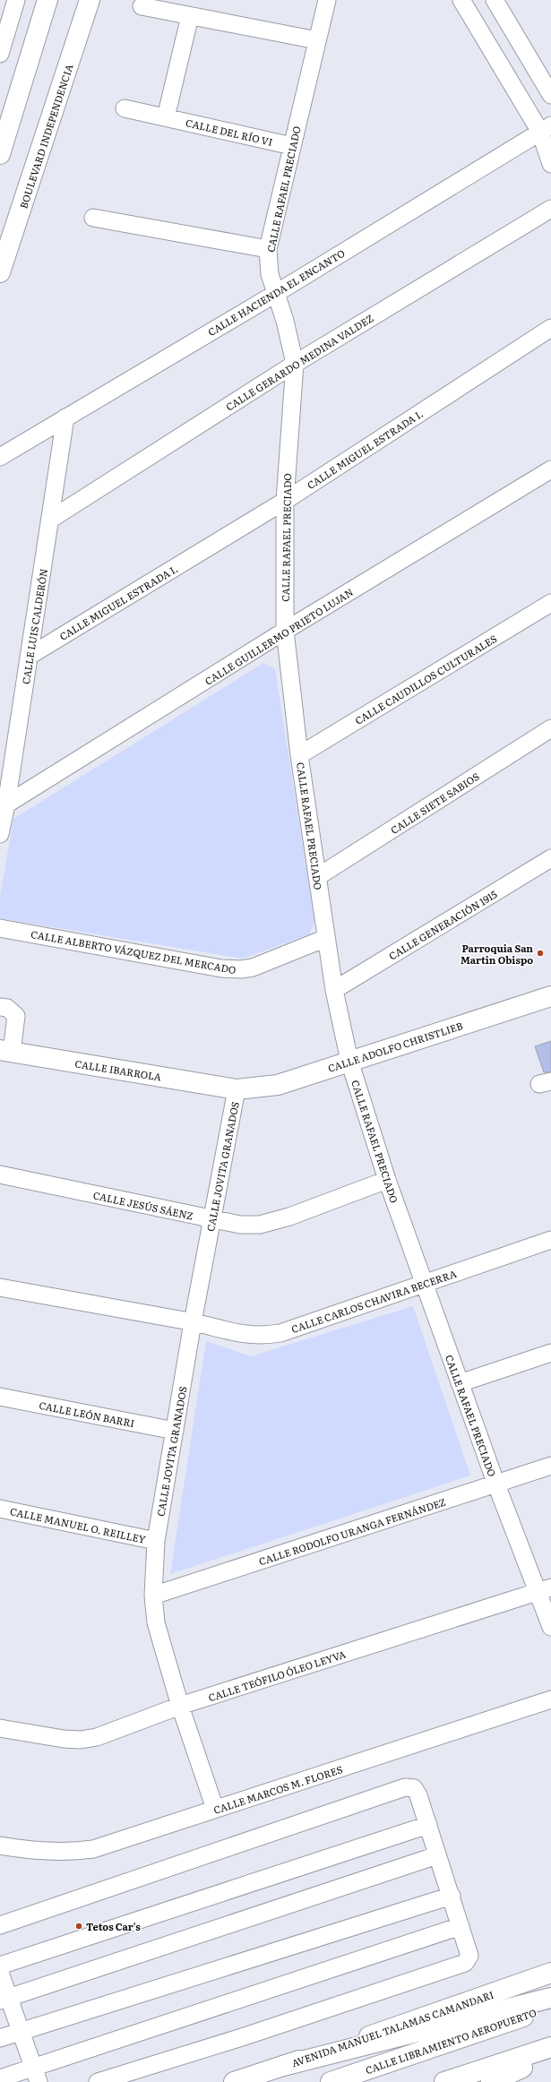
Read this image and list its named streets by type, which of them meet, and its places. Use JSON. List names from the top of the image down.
{
  "streets": {
    "main road": [
      "BOULEVARD INDEPENDENCIA",
      "CALLE ADOLFO CHRISTLIEB",
      "CALLE IBARROLA",
      "AVENIDA MANUEL TALAMAS CAMANDARI",
      "CALLE LIBRAMIENTO AEROPUERTO"
    ],
    "street": [
      "CALLE DEL RÍO VI",
      "CALLE RAFAEL PRECIADO",
      "CALLE HACIENDA EL ENCANTO",
      "CALLE GERARDO MEDINA VALDEZ",
      "CALLE MIGUEL ESTRADA I.",
      "CALLE LUIS CALDERÓN",
      "CALLE GUILLERMO PRIETO LUJAN",
      "CALLE CAUDILLOS CULTURALES",
      "CALLE SIETE SABIOS",
      "CALLE GENERACIÓN 1915",
      "CALLE ALBERTO VÁZQUEZ DEL MERCADO",
      "CALLE JOVITA GRANADOS",
      "CALLE JESÚS SÁENZ",
      "CALLE CARLOS CHAVIRA BECERRA",
      "CALLE LEÓN BARRI",
      "CALLE MANUEL O. REILLEY",
      "CALLE RODOLFO URANGA FERNÁNDEZ",
      "CALLE TEÓFILO ÓLEO LEYVA",
      "CALLE MARCOS M. FLORES"
    ]
  },
  "crossings": [
    ["CALLE DEL RÍO VI", "CALLE RAFAEL PRECIADO"],
    ["CALLE RAFAEL PRECIADO", "CALLE HACIENDA EL ENCANTO"],
    ["CALLE RAFAEL PRECIADO", "CALLE GERARDO MEDINA VALDEZ"],
    ["CALLE RAFAEL PRECIADO", "CALLE MIGUEL ESTRADA I."],
    ["CALLE RAFAEL PRECIADO", "CALLE GUILLERMO PRIETO LUJAN"],
    ["CALLE RAFAEL PRECIADO", "CALLE CAUDILLOS CULTURALES"],
    ["CALLE RAFAEL PRECIADO", "CALLE SIETE SABIOS"],
    ["CALLE RAFAEL PRECIADO", "CALLE GENERACIÓN 1915"],
    ["CALLE RAFAEL PRECIADO", "CALLE ALBERTO VÁZQUEZ DEL MERCADO"],
    ["CALLE RAFAEL PRECIADO", "CALLE ADOLFO CHRISTLIEB"],
    ["CALLE RAFAEL PRECIADO", "CALLE JESÚS SÁENZ"],
    ["CALLE RAFAEL PRECIADO", "CALLE CARLOS CHAVIRA BECERRA"],
    ["CALLE RAFAEL PRECIADO", "CALLE RODOLFO URANGA FERNÁNDEZ"],
    ["CALLE RAFAEL PRECIADO", "CALLE TEÓFILO ÓLEO LEYVA"],
    ["CALLE HACIENDA EL ENCANTO", "CALLE LUIS CALDERÓN"],
    ["CALLE GERARDO MEDINA VALDEZ", "CALLE LUIS CALDERÓN"],
    ["CALLE MIGUEL ESTRADA I.", "CALLE LUIS CALDERÓN"],
    ["CALLE LUIS CALDERÓN", "CALLE GUILLERMO PRIETO LUJAN"],
    ["CALLE ADOLFO CHRISTLIEB", "CALLE IBARROLA"],
    ["CALLE ADOLFO CHRISTLIEB", "CALLE JOVITA GRANADOS"],
    ["CALLE IBARROLA", "CALLE JOVITA GRANADOS"],
    ["CALLE JOVITA GRANADOS", "CALLE JESÚS SÁENZ"],
    ["CALLE JOVITA GRANADOS", "CALLE CARLOS CHAVIRA BECERRA"],
    ["CALLE JOVITA GRANADOS", "CALLE LEÓN BARRI"],
    ["CALLE JOVITA GRANADOS", "CALLE MANUEL O. REILLEY"],
    ["CALLE JOVITA GRANADOS", "CALLE RODOLFO URANGA FERNÁNDEZ"],
    ["CALLE JOVITA GRANADOS", "CALLE TEÓFILO ÓLEO LEYVA"],
    ["CALLE JOVITA GRANADOS", "CALLE MARCOS M. FLORES"]
  ],
  "places": ["Parroquia San Martin Obispo", "Tetos Car's"]
}
